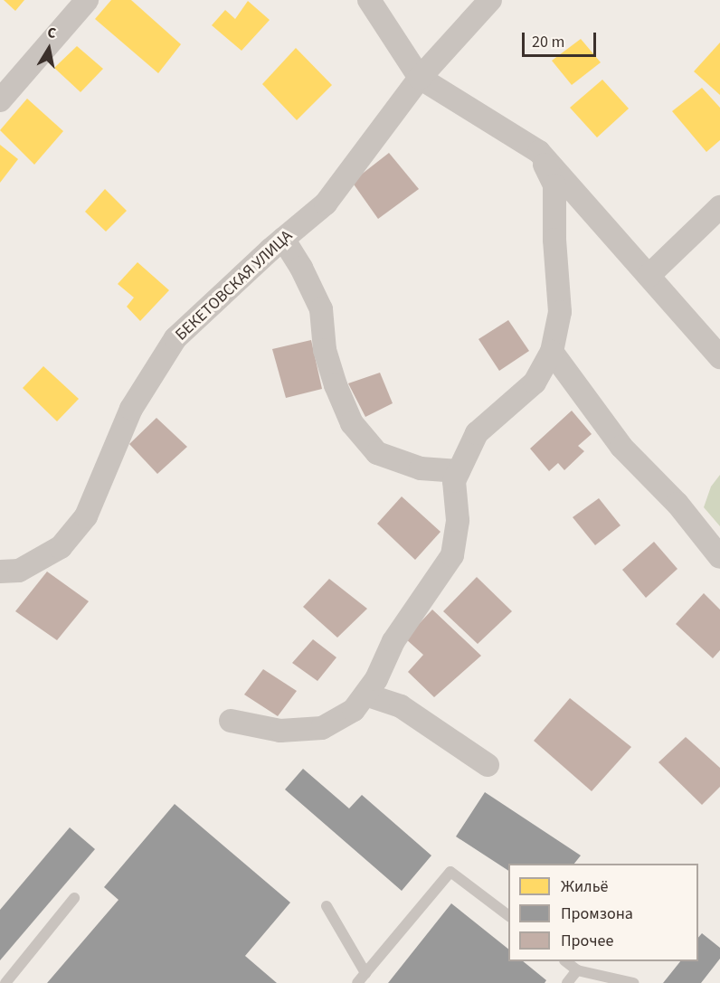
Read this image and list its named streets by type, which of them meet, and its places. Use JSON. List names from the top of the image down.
{
  "streets": {
    "street": ["БЕКЕТОВСКАЯ УЛИЦА"]
  },
  "legend": ["Жильё", "Промзона", "Прочее"],
  "scale_bar": "20 m",
  "north": "top"
}
